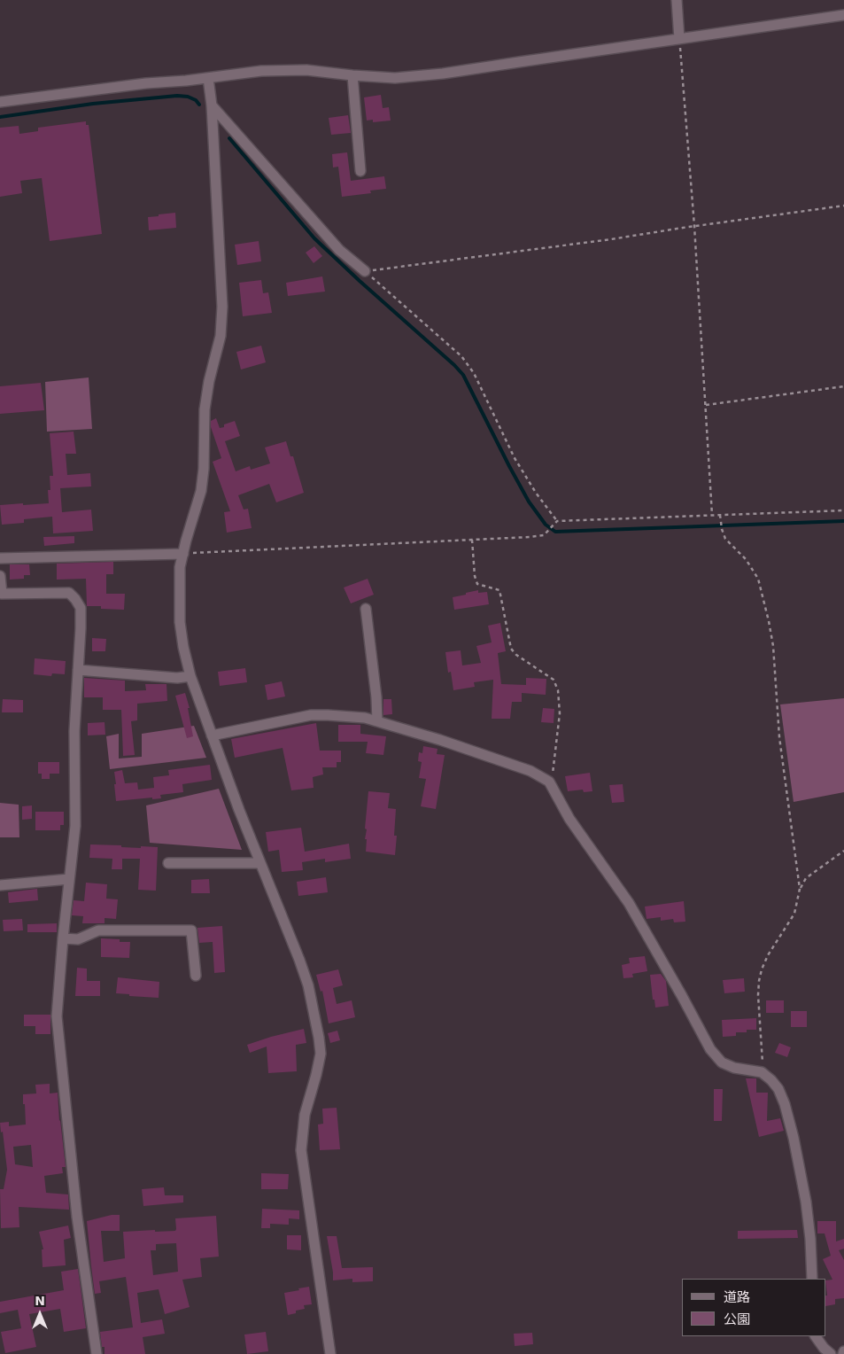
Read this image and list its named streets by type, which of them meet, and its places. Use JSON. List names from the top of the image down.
{
  "legend": ["道路", "公園"],
  "north": "top"
}
